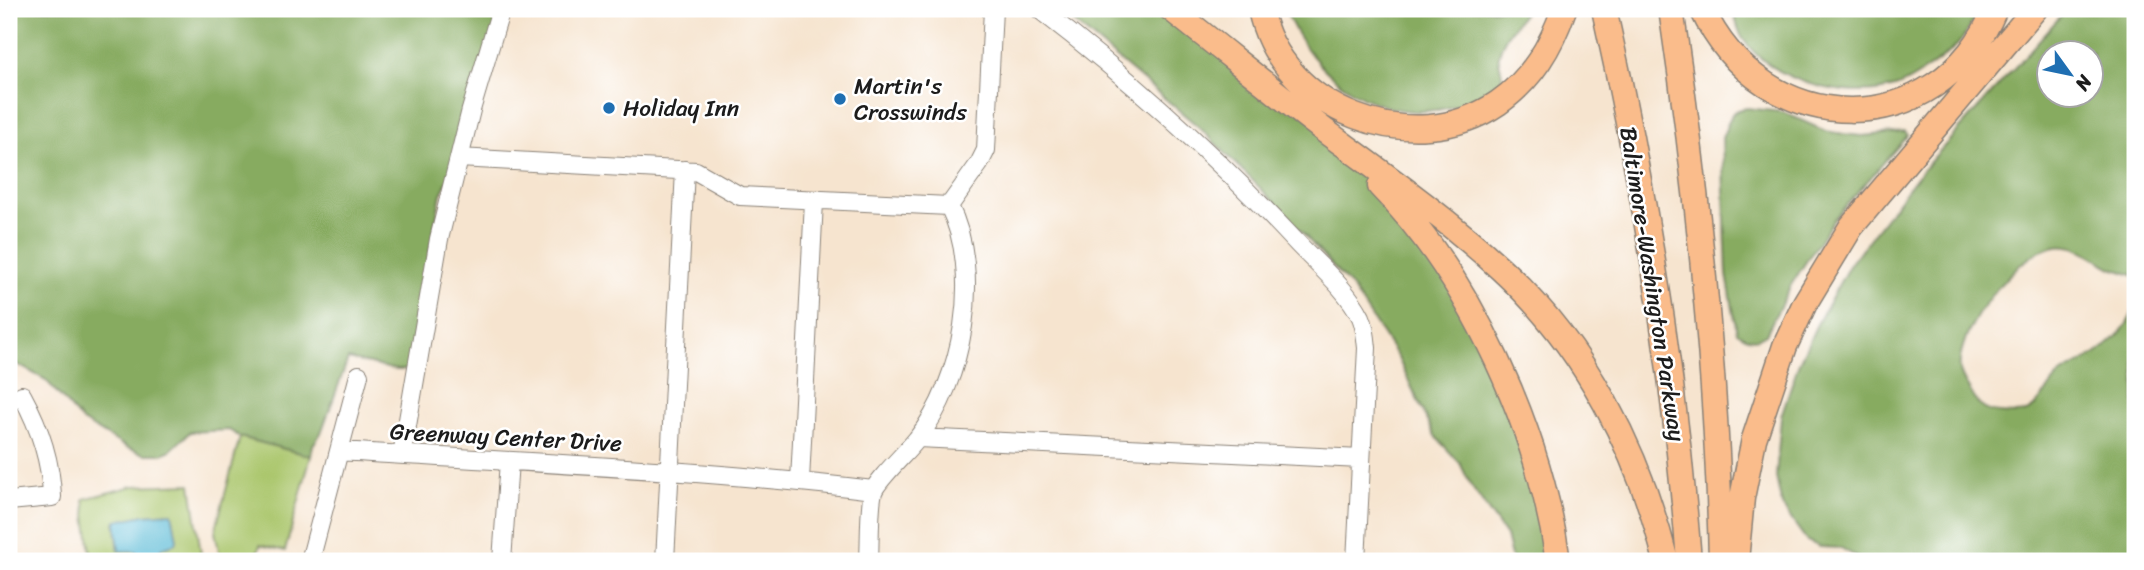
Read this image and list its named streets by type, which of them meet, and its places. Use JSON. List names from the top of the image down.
{
  "streets": {
    "highway": ["Baltimore-Washington Parkway"],
    "street": ["Greenway Center Drive"]
  },
  "places": ["Martin's Crosswinds", "Holiday Inn"],
  "north": "bottom right"
}
